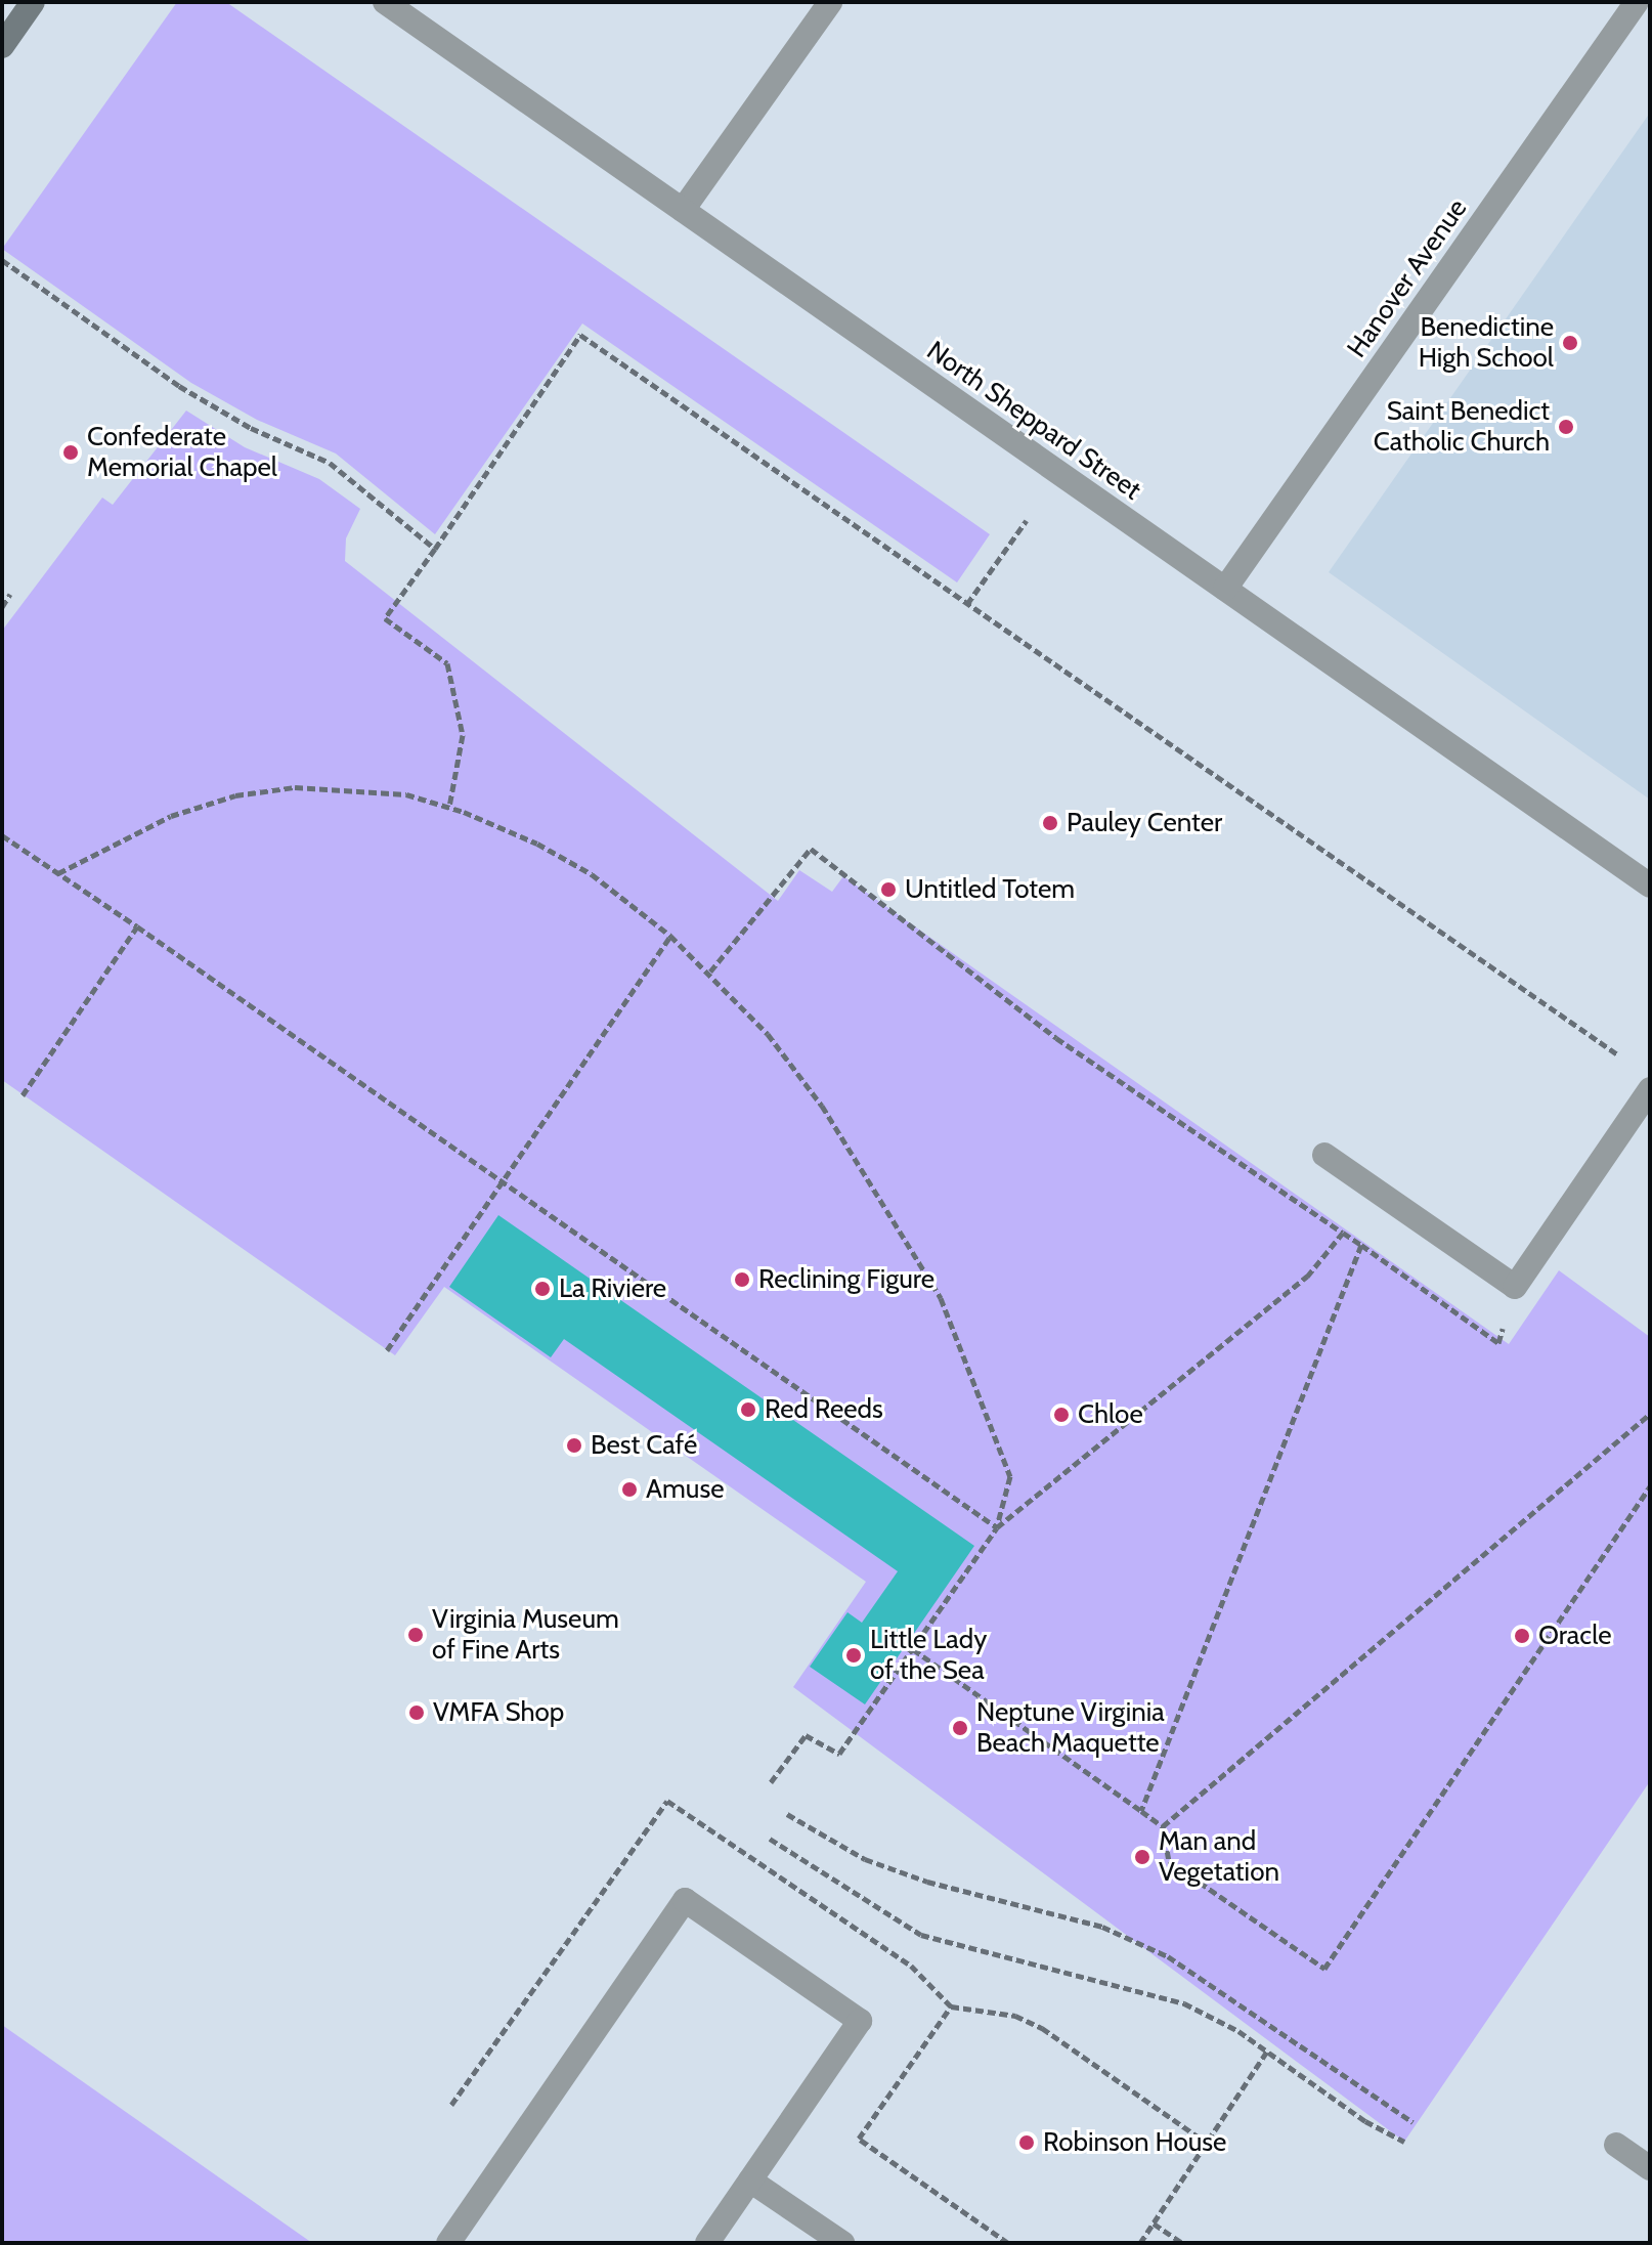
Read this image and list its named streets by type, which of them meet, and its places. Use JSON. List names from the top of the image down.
{
  "streets": {
    "street": ["Hanover Avenue", "North Sheppard Street"]
  },
  "crossings": [
    ["Hanover Avenue", "North Sheppard Street"]
  ],
  "places": [
    "Benedictine High School",
    "Saint Benedict Catholic Church",
    "Confederate Memorial Chapel",
    "Pauley Center",
    "Untitled Totem",
    "Reclining Figure",
    "La Riviere",
    "Red Reeds",
    "Chloe",
    "Best Café",
    "Amuse",
    "Virginia Museum of Fine Arts",
    "Oracle",
    "Little Lady of the Sea",
    "VMFA Shop",
    "Neptune Virginia Beach Maquette",
    "Man and Vegetation",
    "Robinson House"
  ]
}
